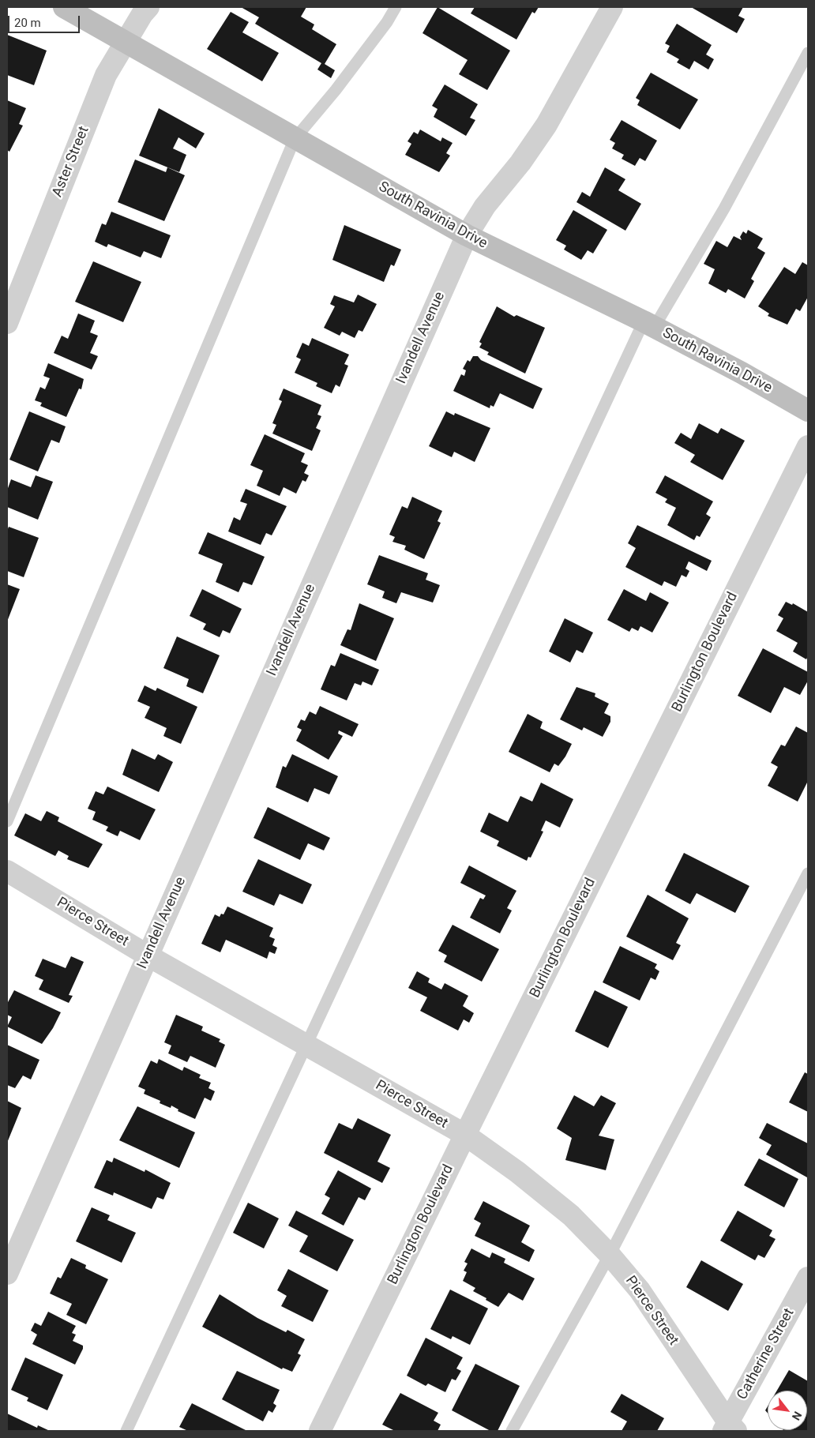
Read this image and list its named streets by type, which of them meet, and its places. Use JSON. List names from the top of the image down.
{
  "streets": {
    "street": [
      "Aster Street",
      "South Ravinia Drive",
      "Ivandell Avenue",
      "Burlington Boulevard",
      "Pierce Street",
      "Catherine Street"
    ]
  },
  "crossings": [
    ["Aster Street", "South Ravinia Drive"],
    ["South Ravinia Drive", "Ivandell Avenue"],
    ["Ivandell Avenue", "Pierce Street"],
    ["Burlington Boulevard", "Pierce Street"],
    ["Pierce Street", "Catherine Street"]
  ],
  "scale_bar": "20 m",
  "north": "bottom right"
}
